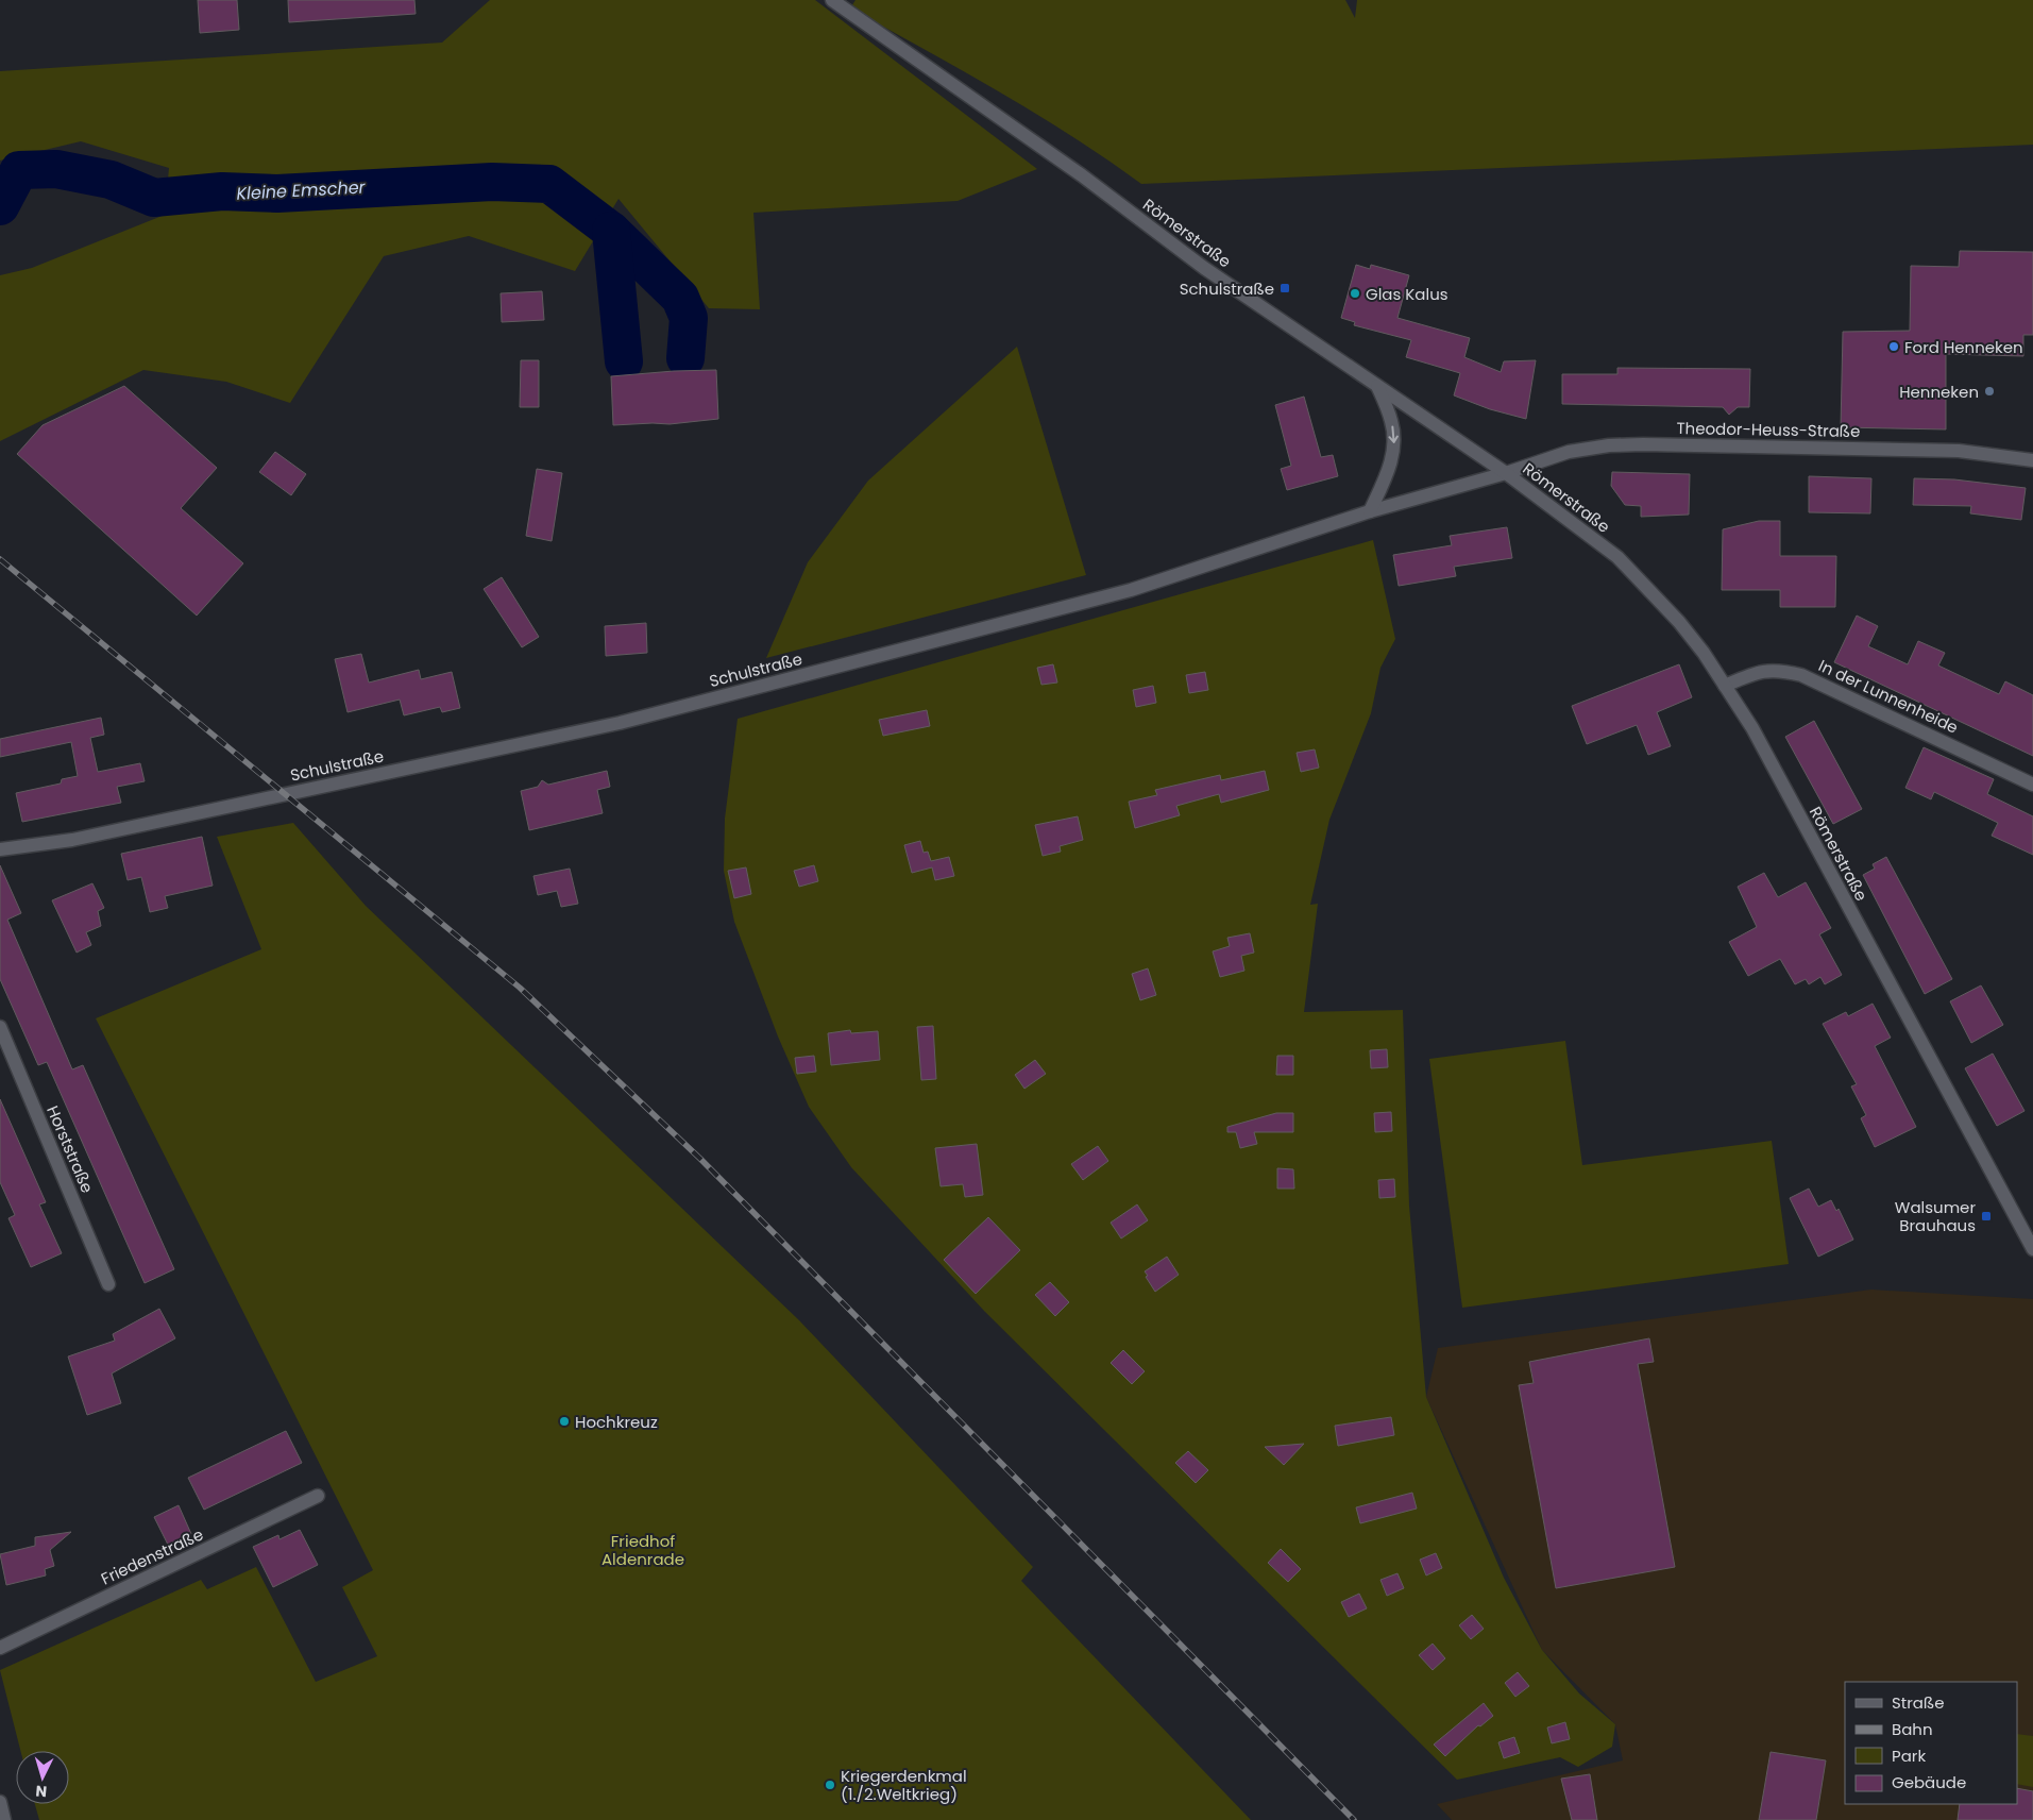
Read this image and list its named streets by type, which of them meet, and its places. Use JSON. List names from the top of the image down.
{
  "streets": {
    "street": [
      "Römerstraße",
      "Theodor-Heuss-Straße",
      "Schulstraße",
      "In der Lunnenheide",
      "Horststraße",
      "Friedenstraße"
    ]
  },
  "crossings": [
    ["Römerstraße", "Theodor-Heuss-Straße"],
    ["Römerstraße", "Schulstraße"],
    ["Römerstraße", "In der Lunnenheide"],
    ["Theodor-Heuss-Straße", "Schulstraße"]
  ],
  "water": ["Kleine Emscher"],
  "parks": ["Friedhof Aldenrade"],
  "places": {
    "transit": ["Schulstraße", "Walsumer Brauhaus"],
    "other": [
      "Glas Kalus",
      "Ford Henneken",
      "Henneken",
      "Hochkreuz",
      "Kriegerdenkmal (1./2.Weltkrieg)"
    ]
  },
  "legend": [
    "Straße",
    "Bahn",
    "Park",
    "Gebäude"
  ],
  "north": "bottom"
}
